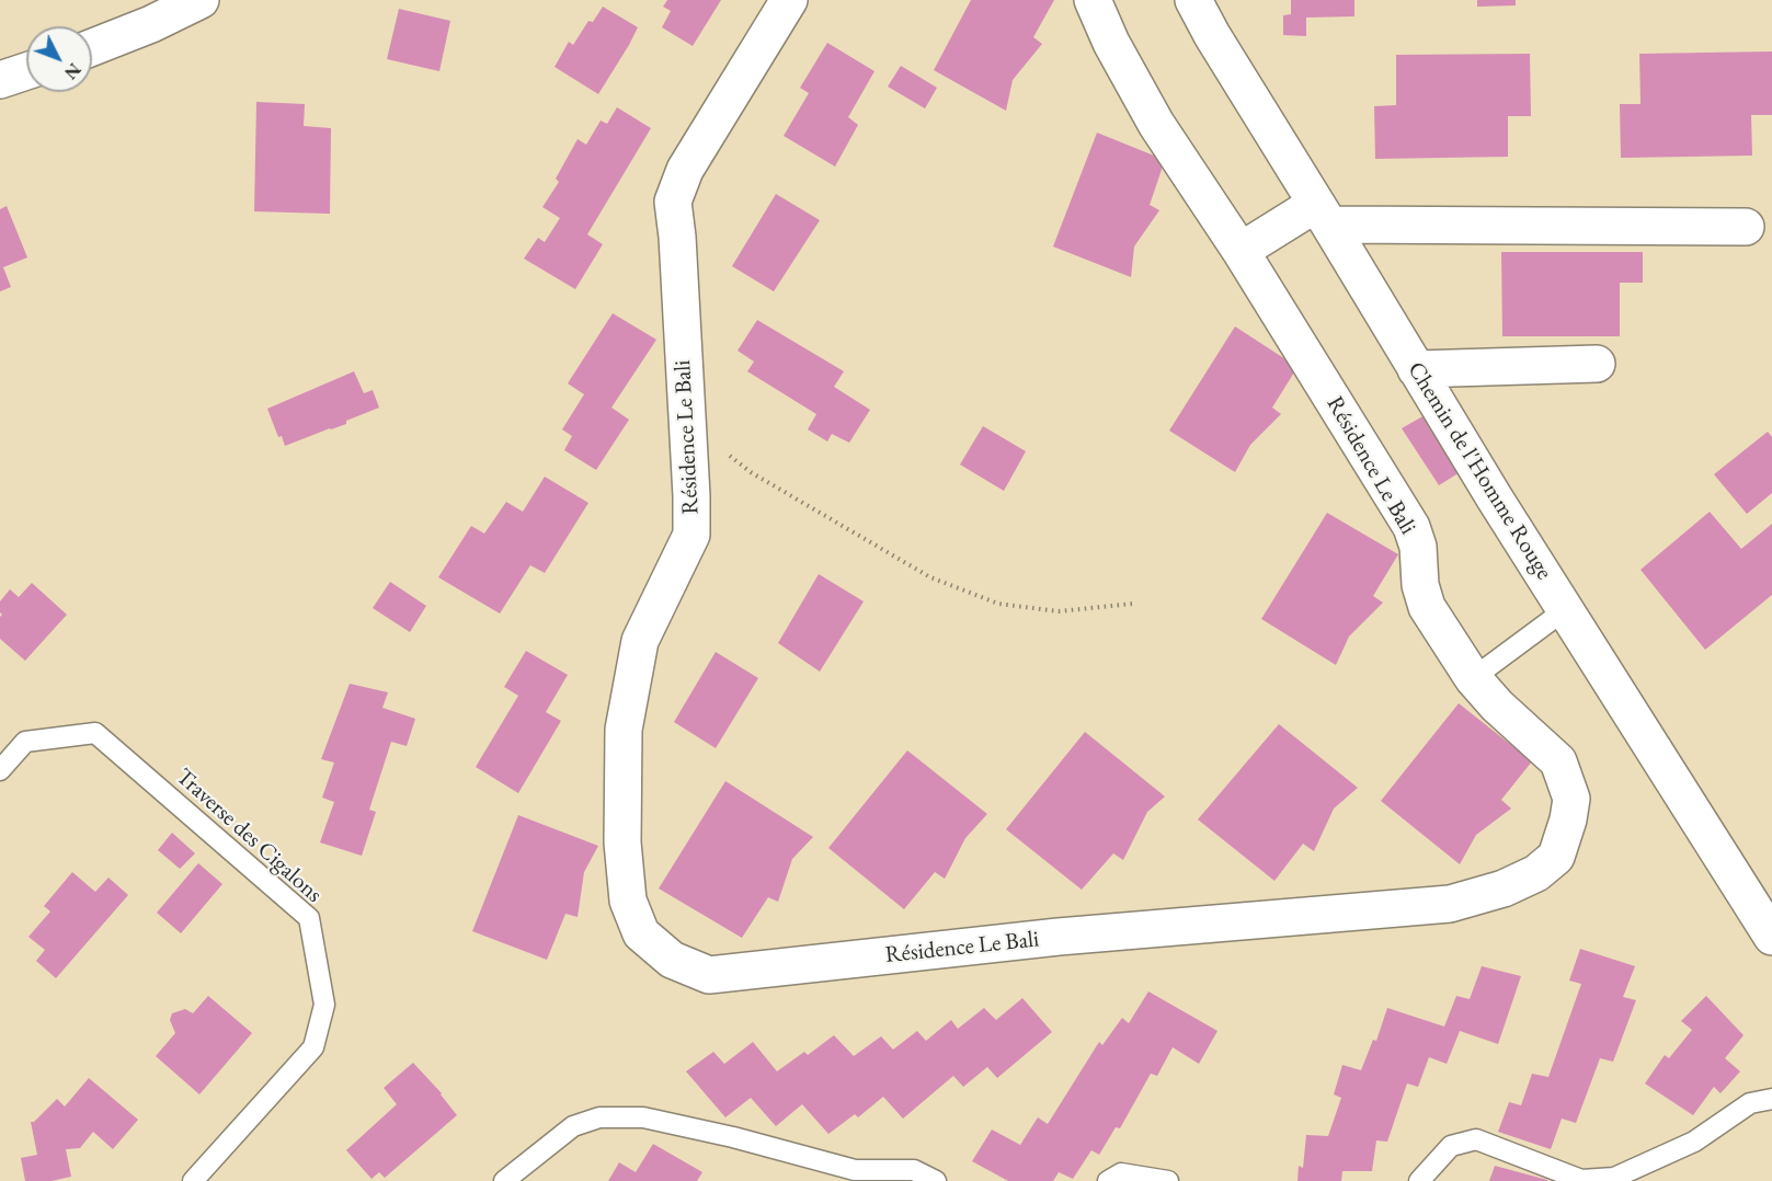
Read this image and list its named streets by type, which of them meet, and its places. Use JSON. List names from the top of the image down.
{
  "streets": {
    "street": ["Résidence Le Bali", "Chemin de l'Homme Rouge"],
    "lane": ["Traverse des Cigalons"]
  },
  "north": "bottom right"
}
